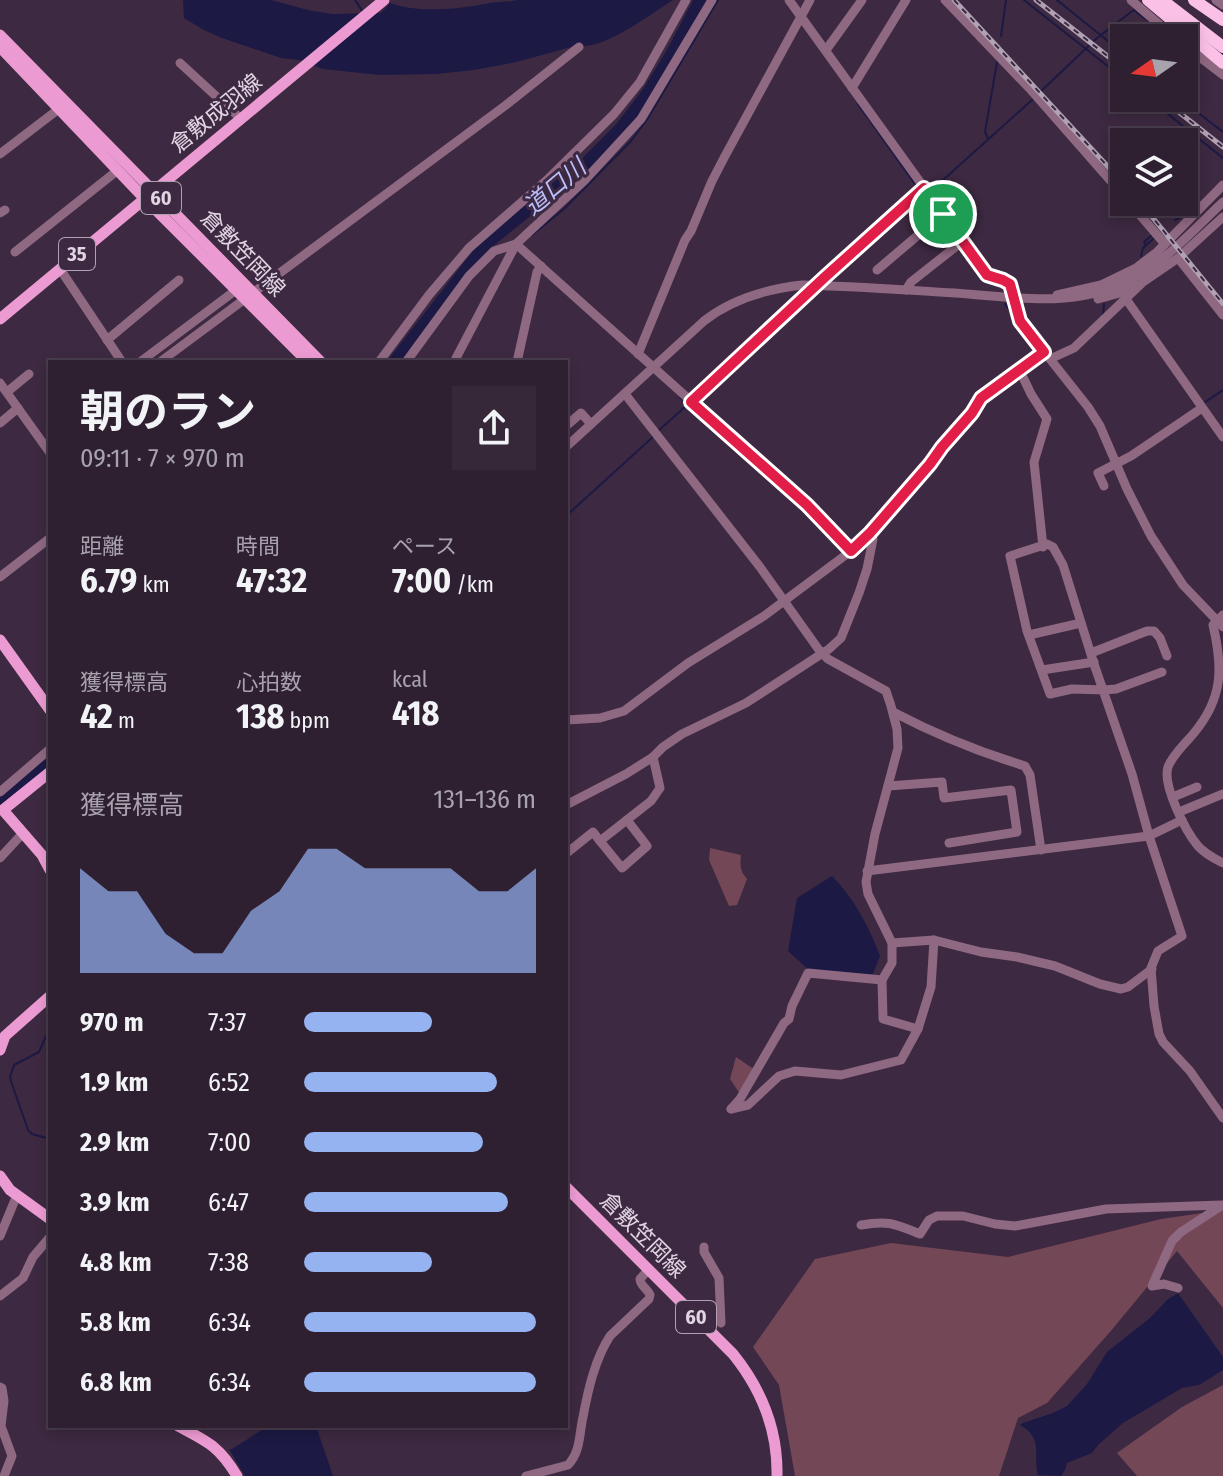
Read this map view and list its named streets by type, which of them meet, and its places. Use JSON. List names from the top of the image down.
{
  "streets": {
    "main road": [
      "倉敷成羽線",
      "60",
      "倉敷笠岡線",
      "35"
    ]
  },
  "crossings": [
    ["倉敷成羽線", "倉敷笠岡線"]
  ],
  "water": ["道口川"],
  "north": "left",
  "page": {
    "heading": ["朝のラン", "09:11 · 7 × 970 m"],
    "stats": [
      ["距離", "6.79 km"],
      ["時間", "47:32"],
      ["ペース", "7:00 /km"],
      ["獲得標高", "42 m"],
      ["心拍数", "138 bpm"],
      ["kcal", "418"]
    ],
    "chart": ["獲得標高", "131–136 m"],
    "list": [
      {
        "name": "970 m",
        "note": "7:37"
      },
      {
        "name": "1.9 km",
        "note": "6:52"
      },
      {
        "name": "2.9 km",
        "note": "7:00"
      },
      {
        "name": "3.9 km",
        "note": "6:47"
      },
      {
        "name": "4.8 km",
        "note": "7:38"
      },
      {
        "name": "5.8 km",
        "note": "6:34"
      },
      {
        "name": "6.8 km",
        "note": "6:34"
      }
    ]
  }
}
